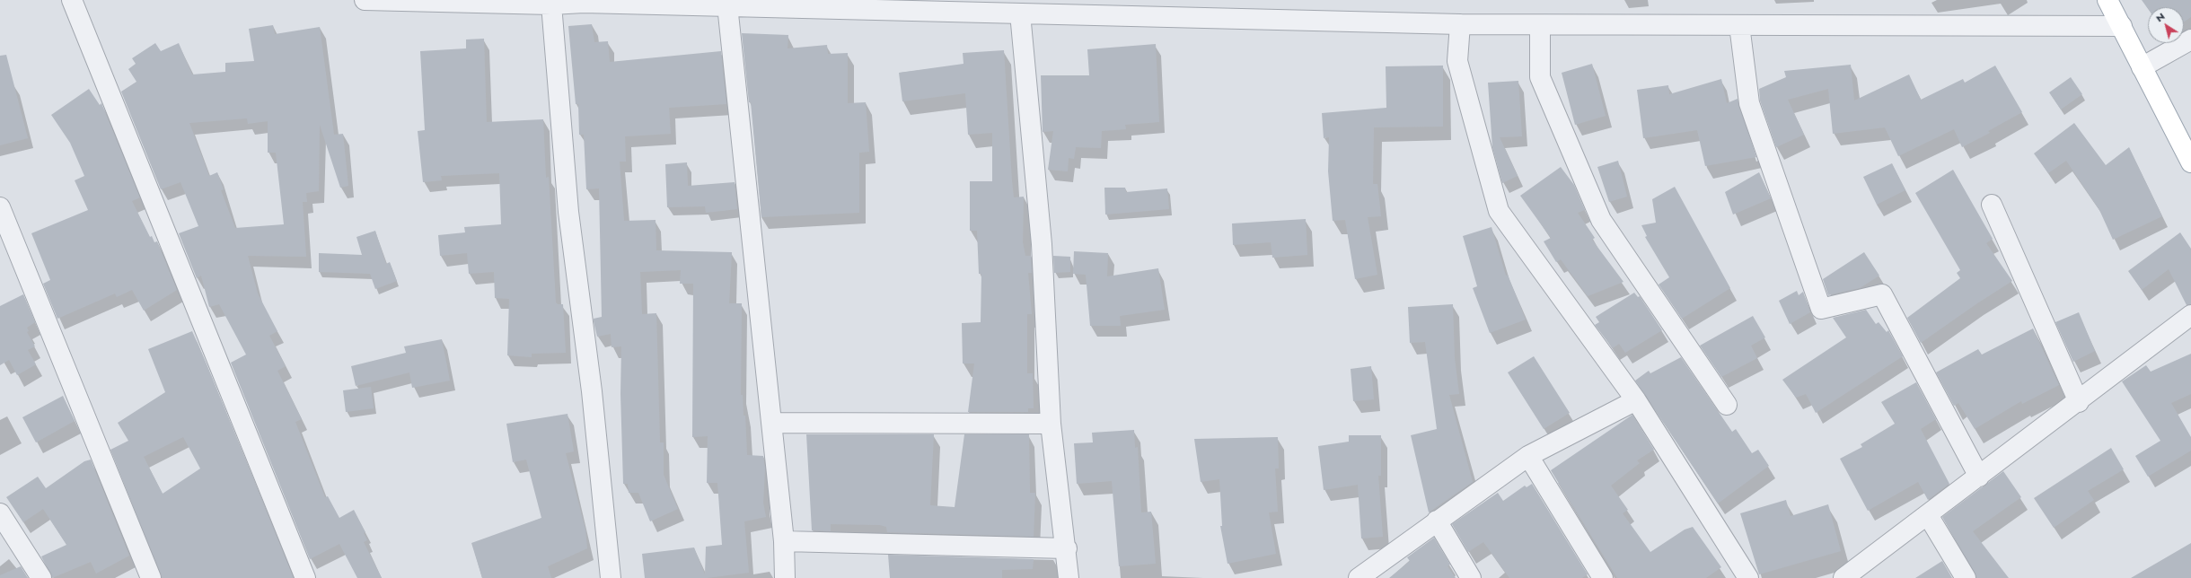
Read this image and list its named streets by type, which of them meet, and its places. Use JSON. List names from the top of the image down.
{
  "north": "top left"
}
